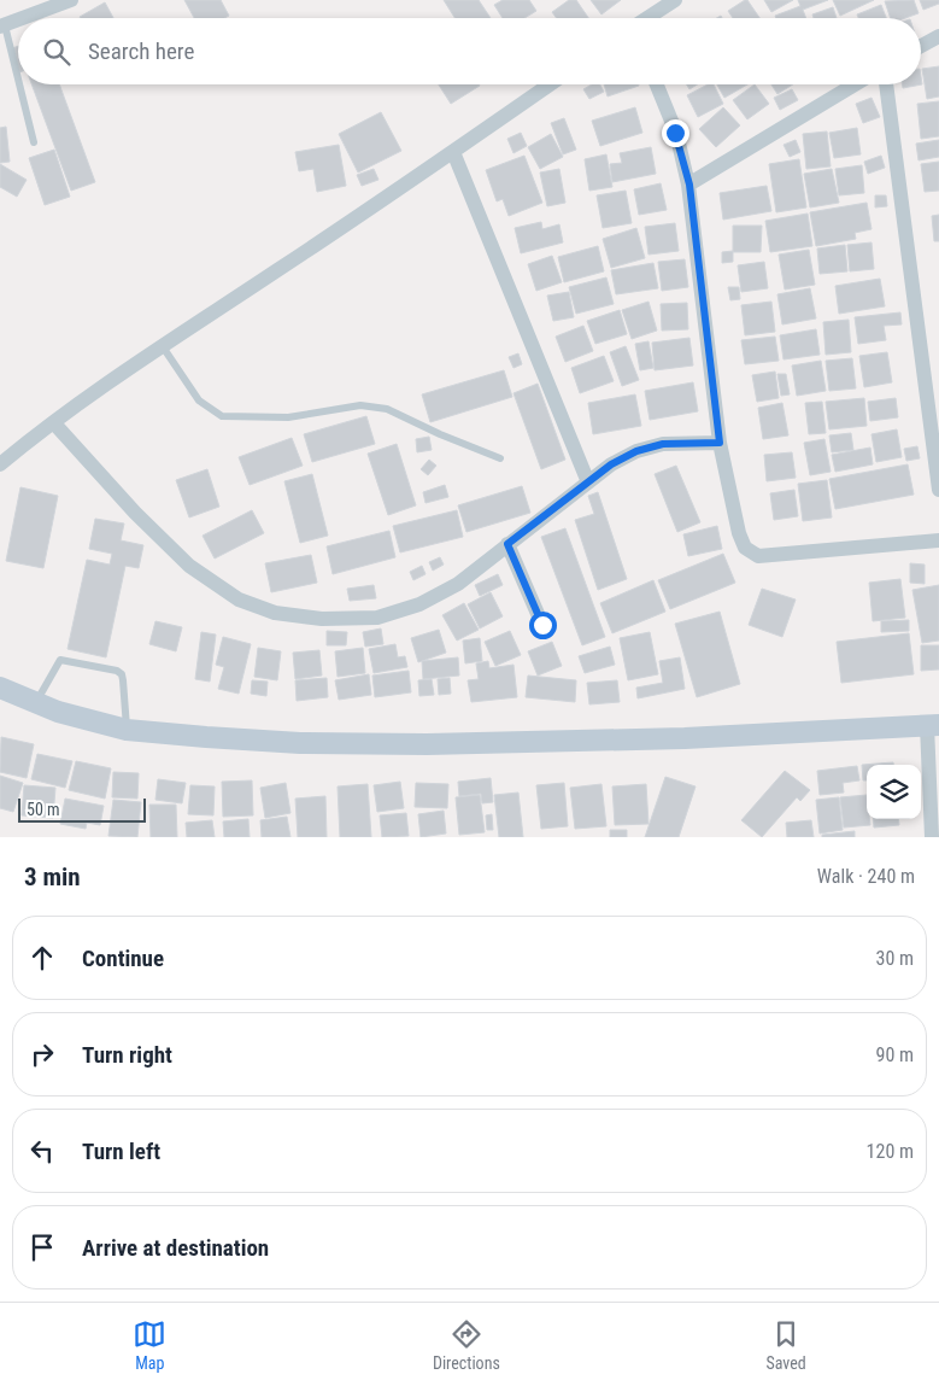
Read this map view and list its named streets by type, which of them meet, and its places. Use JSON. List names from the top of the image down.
{
  "scale_bar": "50 m",
  "page": {
    "search": "Search here",
    "scale": "50 m",
    "heading": ["3 min", "Walk · 240 m"],
    "list": [
      ["Continue", "30 m"],
      ["Turn right", "90 m"],
      ["Turn left", "120 m"],
      "Arrive at destination"
    ],
    "nav": ["Map", "Directions", "Saved"]
  }
}
